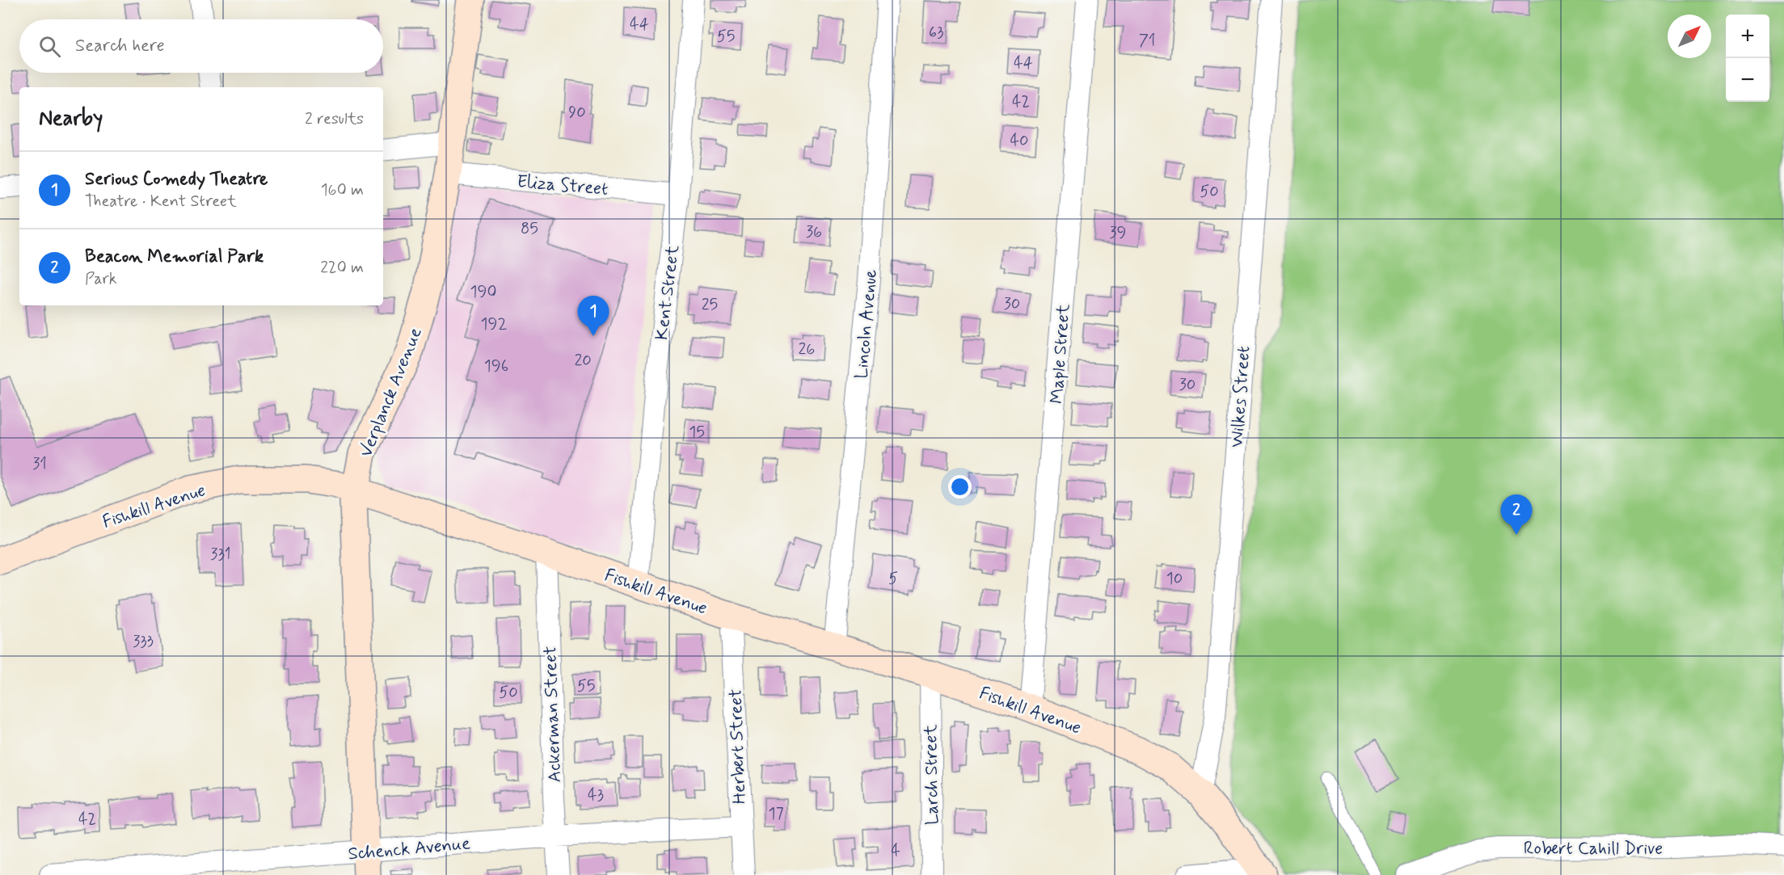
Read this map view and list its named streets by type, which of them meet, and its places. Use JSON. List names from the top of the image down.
{
  "streets": {
    "main road": ["Verplanck Avenue", "Fishkill Avenue"],
    "street": [
      "Eliza Street",
      "Kent Street",
      "Lincoln Avenue",
      "Maple Street",
      "Wilkes Street",
      "Ackerman Street",
      "Herbert Street",
      "Larch Street",
      "Schenck Avenue",
      "Robert Cahill Drive"
    ]
  },
  "crossings": [
    ["Eliza Street", "Kent Street"],
    ["Eliza Street", "Verplanck Avenue"],
    ["Kent Street", "Fishkill Avenue"],
    ["Lincoln Avenue", "Fishkill Avenue"],
    ["Maple Street", "Fishkill Avenue"],
    ["Verplanck Avenue", "Fishkill Avenue"],
    ["Verplanck Avenue", "Schenck Avenue"],
    ["Wilkes Street", "Fishkill Avenue"],
    ["Fishkill Avenue", "Ackerman Street"],
    ["Fishkill Avenue", "Herbert Street"],
    ["Fishkill Avenue", "Larch Street"],
    ["Ackerman Street", "Schenck Avenue"],
    ["Herbert Street", "Schenck Avenue"]
  ],
  "house_numbers": [
    "44",
    "63",
    "55",
    "71",
    "44",
    "42",
    "90",
    "40",
    "50",
    "85",
    "36",
    "39",
    "190",
    "30",
    "25",
    "192",
    "26",
    "20",
    "196",
    "30",
    "15",
    "31",
    "331",
    "5",
    "10",
    "333",
    "55",
    "50",
    "43",
    "17",
    "42",
    "4"
  ],
  "north": "top right",
  "page": {
    "map_buttons": ["+", "−"],
    "search": "Search here",
    "heading": ["Nearby", "2 results"],
    "list": [
      {
        "mark": "1",
        "name": "Serious Comedy Theatre",
        "note": "Theatre · Kent Street",
        "value": "160 m"
      },
      {
        "mark": "2",
        "name": "Beacon Memorial Park",
        "note": "Park",
        "value": "220 m"
      }
    ],
    "pins": ["1", "2"]
  }
}
